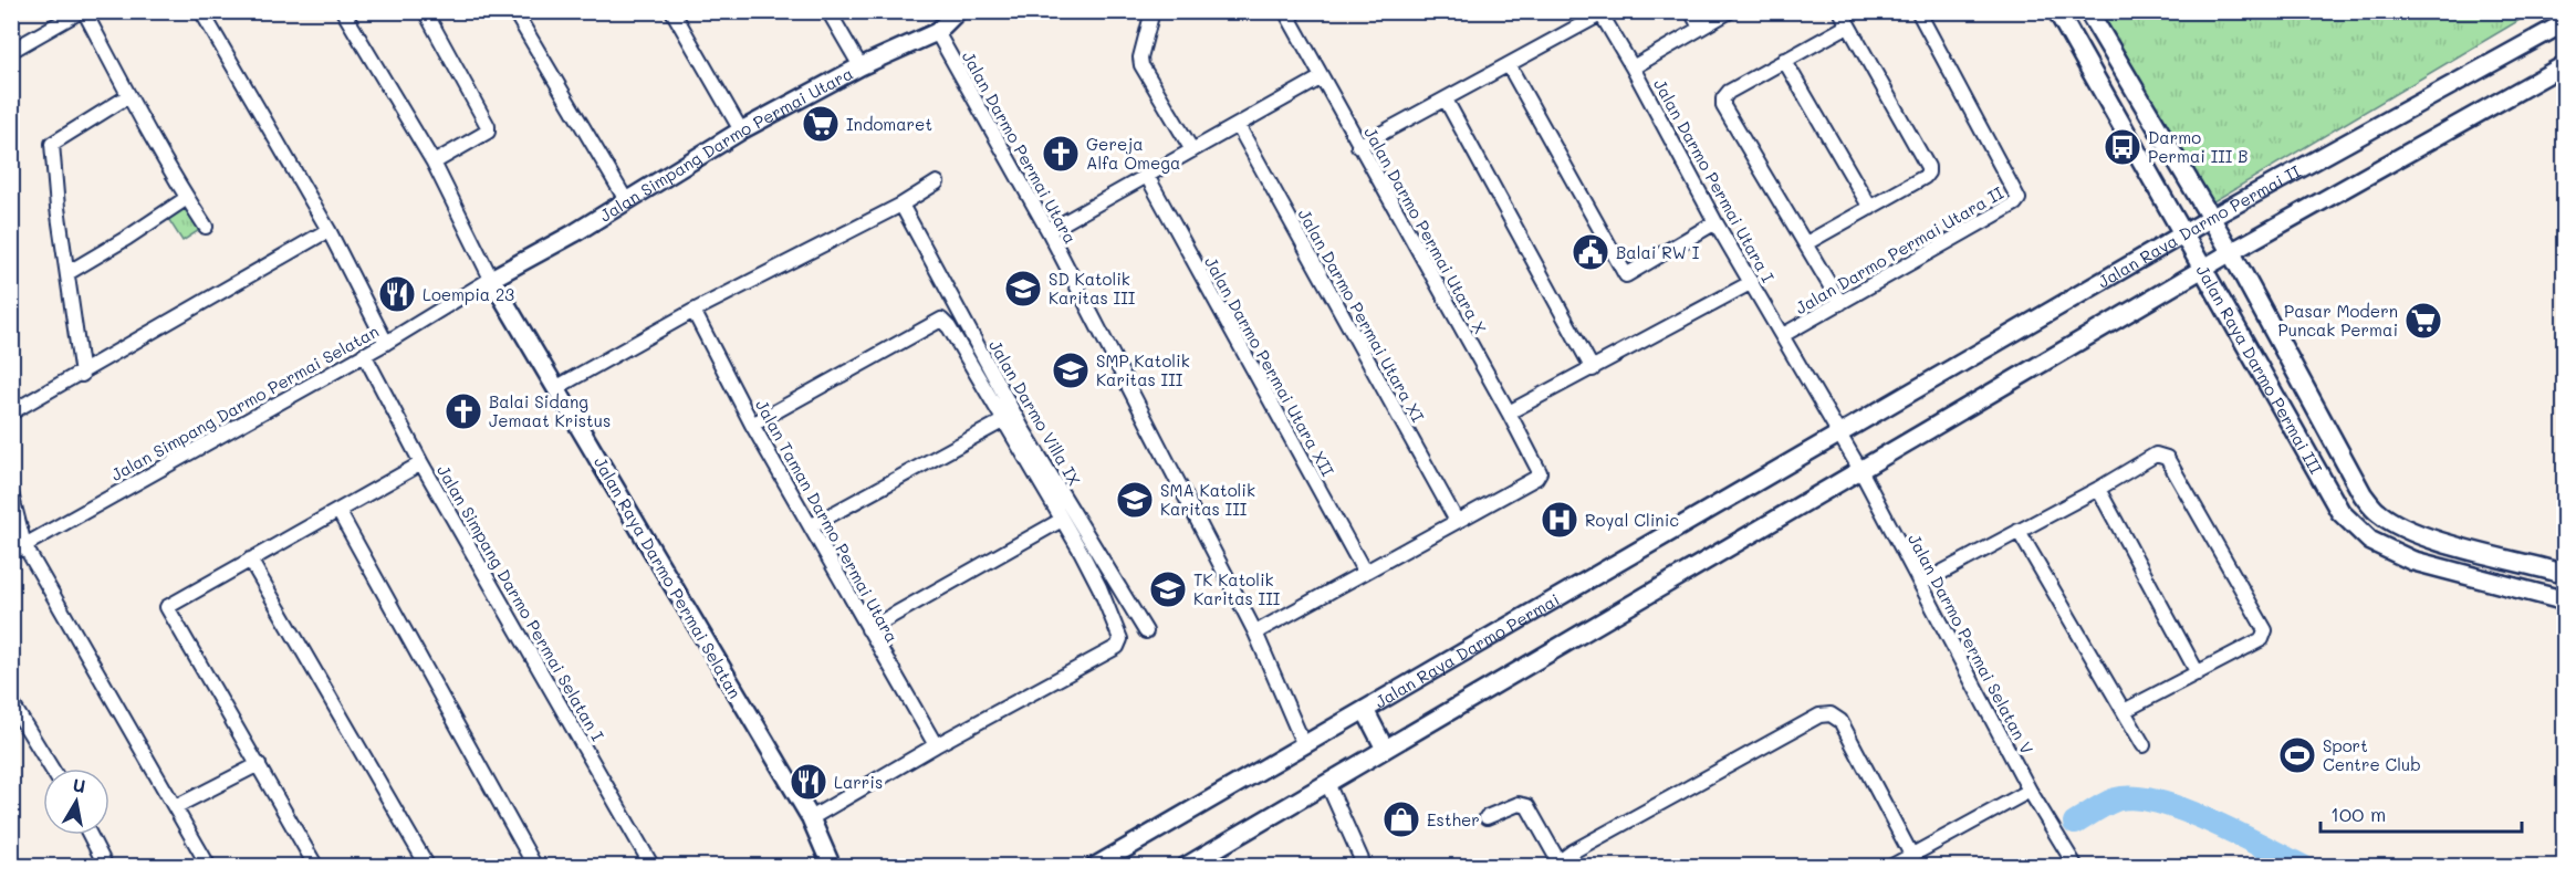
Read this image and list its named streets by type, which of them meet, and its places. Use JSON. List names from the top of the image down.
{
  "streets": {
    "main road": ["Jalan Raya Darmo Permai III"],
    "street": [
      "Jalan Simpang Darmo Permai Utara",
      "Jalan Darmo Permai Utara",
      "Jalan Darmo Permai Utara I",
      "Jalan Raya Darmo Permai II",
      "Jalan Darmo Permai Utara X",
      "Jalan Darmo Permai Utara II",
      "Jalan Darmo Permai Utara XI",
      "Jalan Darmo Permai Utara XII",
      "Jalan Simpang Darmo Permai Selatan",
      "Jalan Darmo Villa IX",
      "Jalan Taman Darmo Permai Utara",
      "Jalan Raya Darmo Permai Selatan",
      "Jalan Simpang Darmo Permai Selatan I",
      "Jalan Darmo Permai Selatan V",
      "Jalan Raya Darmo Permai"
    ]
  },
  "crossings": [
    ["Jalan Simpang Darmo Permai Utara", "Jalan Darmo Permai Utara"],
    ["Jalan Simpang Darmo Permai Utara", "Jalan Simpang Darmo Permai Selatan"],
    ["Jalan Simpang Darmo Permai Utara", "Jalan Raya Darmo Permai Selatan"],
    ["Jalan Darmo Permai Utara", "Jalan Raya Darmo Permai"],
    ["Jalan Darmo Permai Utara I", "Jalan Raya Darmo Permai II"],
    ["Jalan Darmo Permai Utara I", "Jalan Darmo Permai Utara II"],
    ["Jalan Darmo Permai Utara I", "Jalan Darmo Permai Selatan V"],
    ["Jalan Darmo Permai Utara I", "Jalan Raya Darmo Permai"],
    ["Jalan Raya Darmo Permai II", "Jalan Raya Darmo Permai III"],
    ["Jalan Raya Darmo Permai II", "Jalan Darmo Permai Selatan V"],
    ["Jalan Raya Darmo Permai II", "Jalan Raya Darmo Permai"],
    ["Jalan Darmo Permai Utara X", "Jalan Darmo Permai Utara XI"],
    ["Jalan Simpang Darmo Permai Selatan", "Jalan Raya Darmo Permai Selatan"],
    ["Jalan Simpang Darmo Permai Selatan", "Jalan Simpang Darmo Permai Selatan I"],
    ["Jalan Darmo Permai Selatan V", "Jalan Raya Darmo Permai"]
  ],
  "places": {
    "supermarket": ["Indomaret", "Pasar Modern Puncak Permai"],
    "bus stop": ["Darmo Permai III B"],
    "church": ["Gereja Alfa Omega", "Balai Sidang Jemaat Kristus"],
    "public building": ["Balai RW I"],
    "school or university": [
      "SD Katolik Karitas III",
      "SMP Katolik Karitas III",
      "SMA Katolik Karitas III",
      "TK Katolik Karitas III"
    ],
    "restaurant": ["Loempia 23", "Larris"],
    "hospital": ["Royal Clinic"],
    "sports": ["Sport Centre Club"],
    "shop": ["Esther"]
  },
  "scale_bar": "100 m",
  "north": "top"
}
